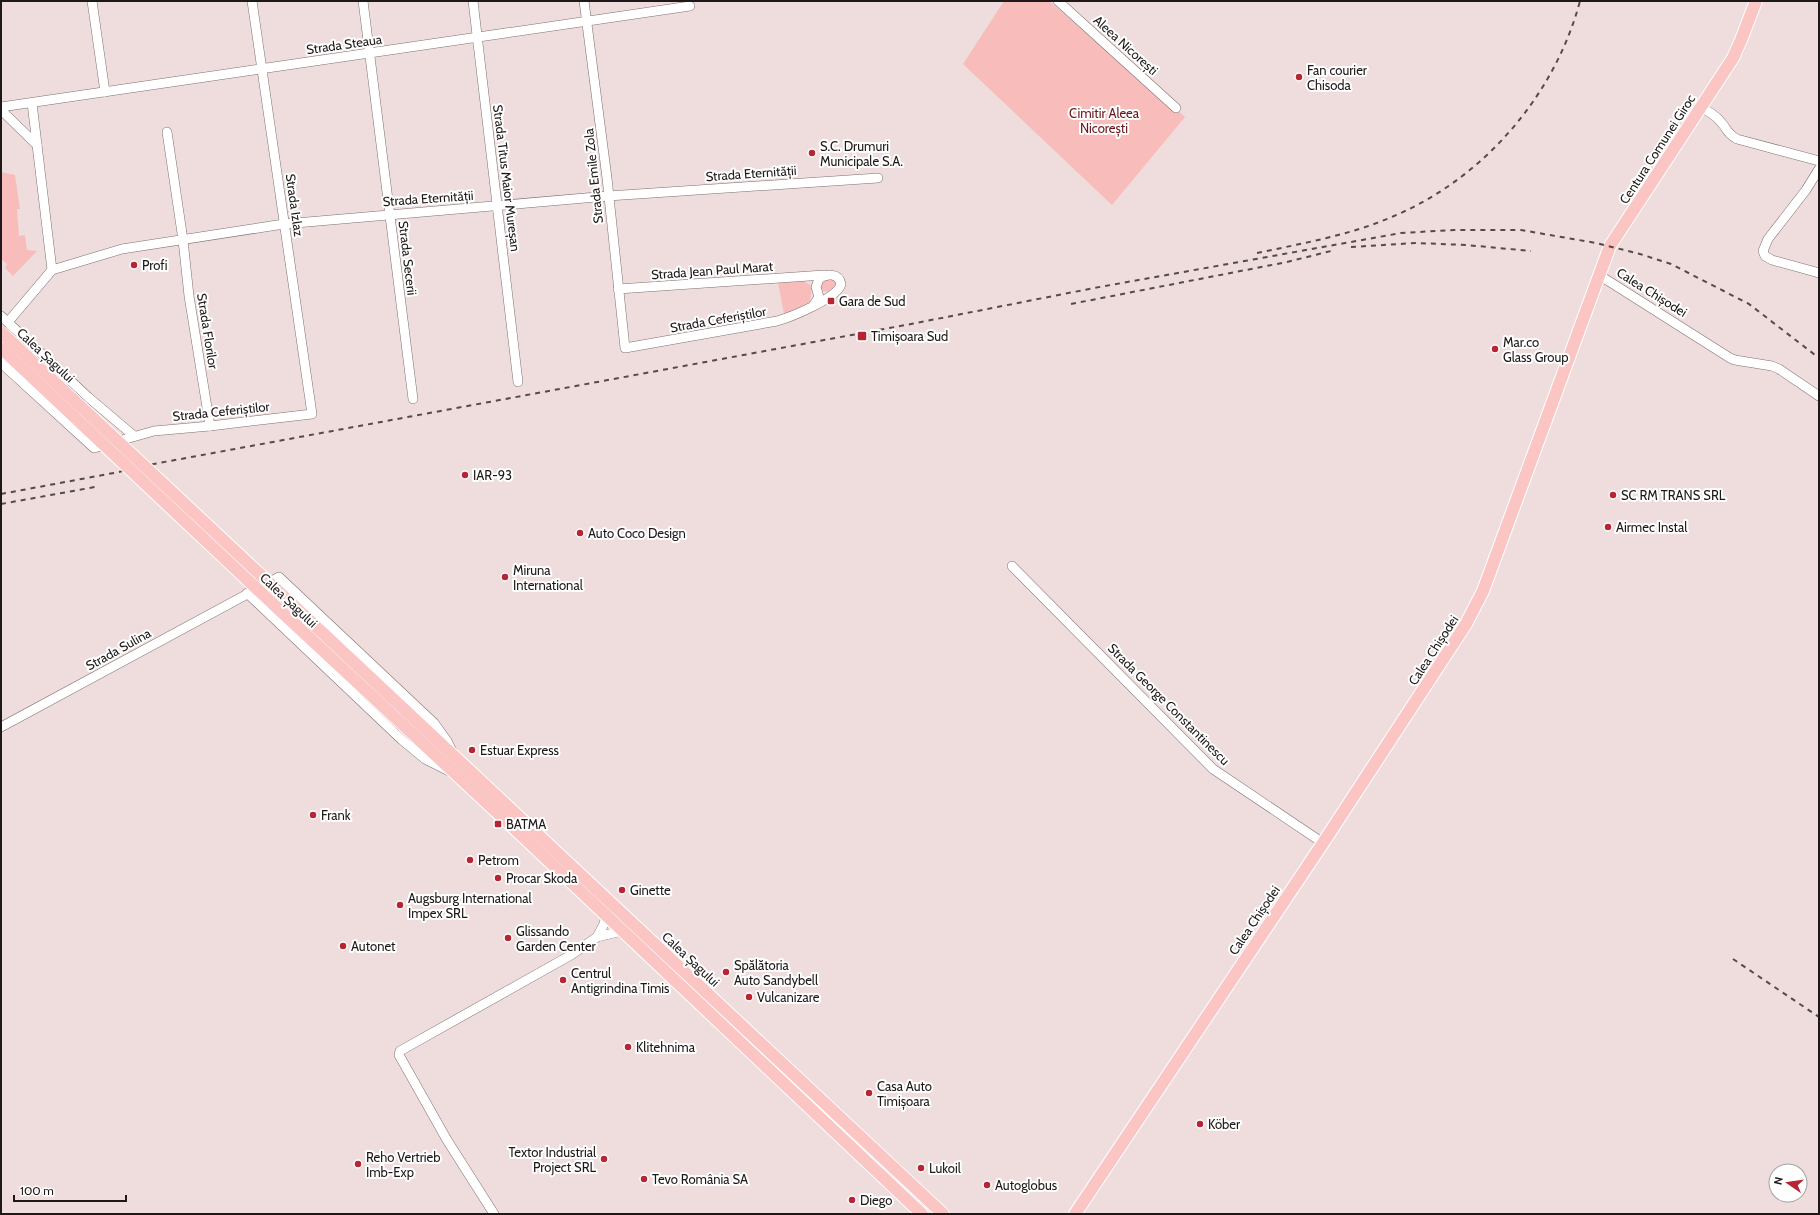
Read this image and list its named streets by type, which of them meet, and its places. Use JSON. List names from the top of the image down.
{
  "streets": {
    "main road": ["Centura Comunei Giroc", "Calea Chișodei", "Calea Șagului"],
    "street": [
      "Strada Steaua",
      "Aleea Nicorești",
      "Strada Eternității",
      "Strada Emile Zola",
      "Strada Titus Maior Mureșan",
      "Strada Izlaz",
      "Strada Secerii",
      "Strada Jean Paul Marat",
      "Strada Ceferiștilor",
      "Strada Florilor",
      "Strada Sulina",
      "Strada George Constantinescu"
    ]
  },
  "crossings": [
    ["Strada Steaua", "Strada Emile Zola"],
    ["Strada Steaua", "Strada Titus Maior Mureșan"],
    ["Strada Steaua", "Strada Izlaz"],
    ["Strada Steaua", "Strada Secerii"],
    ["Centura Comunei Giroc", "Calea Chișodei"],
    ["Strada Eternității", "Strada Emile Zola"],
    ["Strada Eternității", "Strada Titus Maior Mureșan"],
    ["Strada Eternității", "Strada Izlaz"],
    ["Strada Eternității", "Strada Secerii"],
    ["Strada Eternității", "Strada Florilor"],
    ["Strada Emile Zola", "Strada Jean Paul Marat"],
    ["Strada Emile Zola", "Strada Ceferiștilor"],
    ["Strada Izlaz", "Strada Ceferiștilor"],
    ["Strada Jean Paul Marat", "Strada Ceferiștilor"],
    ["Calea Chișodei", "Strada George Constantinescu"],
    ["Strada Ceferiștilor", "Strada Florilor"],
    ["Strada Ceferiștilor", "Calea Șagului"],
    ["Calea Șagului", "Strada Sulina"]
  ],
  "parks": ["Cimitir Aleea Nicorești"],
  "places": {
    "other": [
      "Fan courier Chisoda",
      "S.C. Drumuri Municipale S.A.",
      "Profi",
      "Mar.co Glass Group",
      "IAR-93",
      "SC RM TRANS SRL",
      "Airmec Instal",
      "Auto Coco Design",
      "Miruna International",
      "Estuar Express",
      "Frank",
      "Petrom",
      "Procar Skoda",
      "Ginette",
      "Augsburg International Impex SRL",
      "Glissando Garden Center",
      "Autonet",
      "Spălătoria Auto Sandybell",
      "Centrul Antigrindina Timis",
      "Vulcanizare",
      "Klitehnima",
      "Casa Auto Timișoara",
      "Köber",
      "Textor Industrial Project SRL",
      "Reho Vertrieb Imb-Exp",
      "Lukoil",
      "Tevo România SA",
      "Autoglobus",
      "Diego"
    ],
    "transit": ["Gara de Sud", "Timișoara Sud", "BATMA"]
  },
  "scale_bar": "100 m",
  "north": "left"
}
